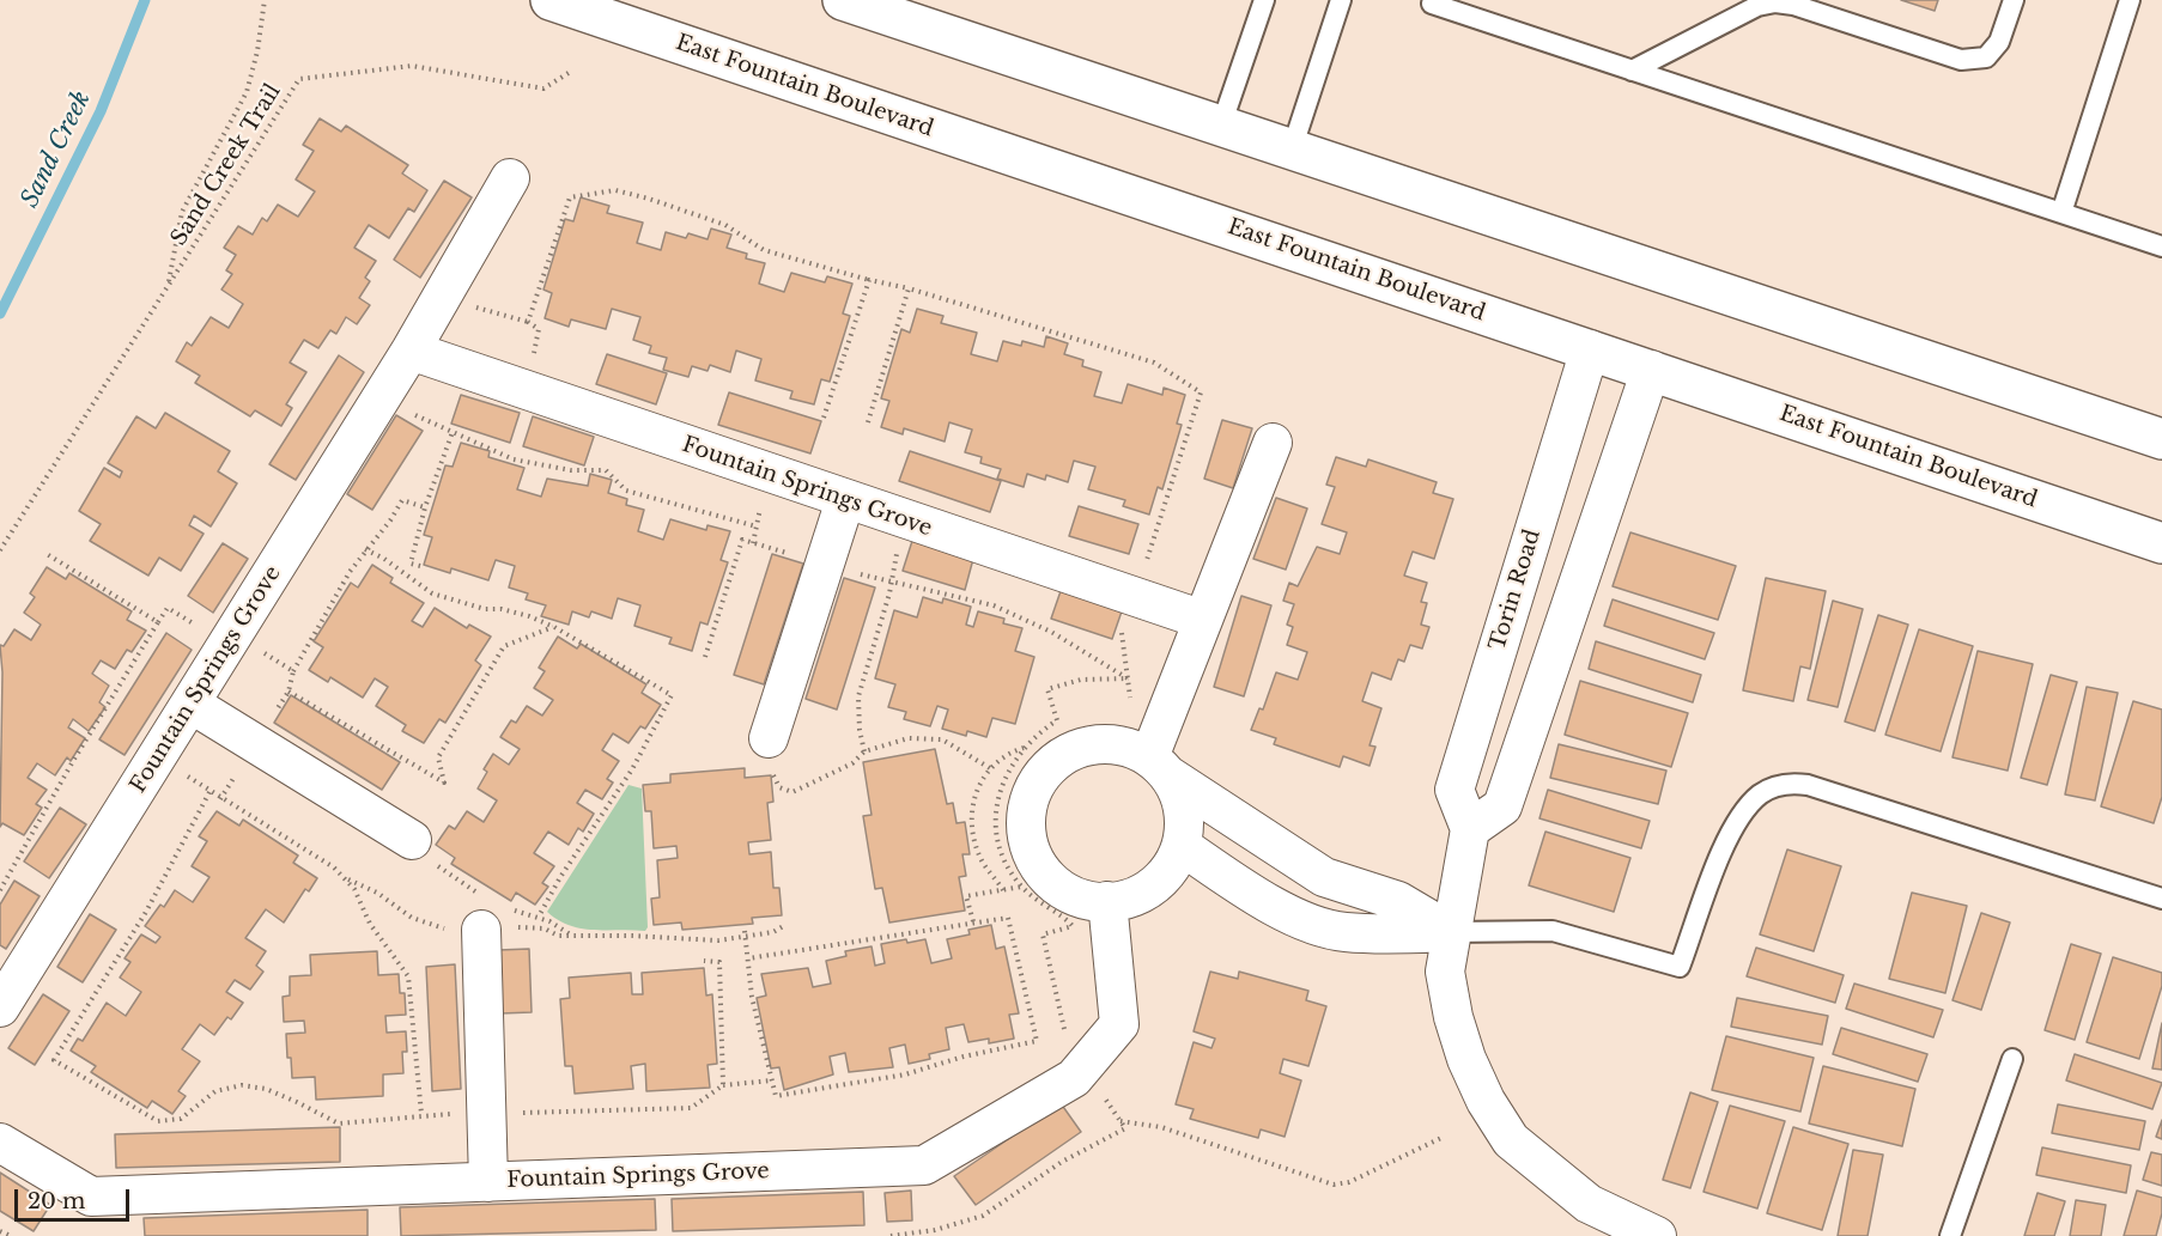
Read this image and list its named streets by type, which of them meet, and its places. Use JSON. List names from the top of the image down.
{
  "streets": {
    "highway": ["East Fountain Boulevard"],
    "street": ["Fountain Springs Grove", "Torin Road"],
    "path": ["Sand Creek Trail"]
  },
  "crossings": [
    ["East Fountain Boulevard", "Torin Road"]
  ],
  "water": ["Sand Creek"],
  "scale_bar": "20 m"
}
